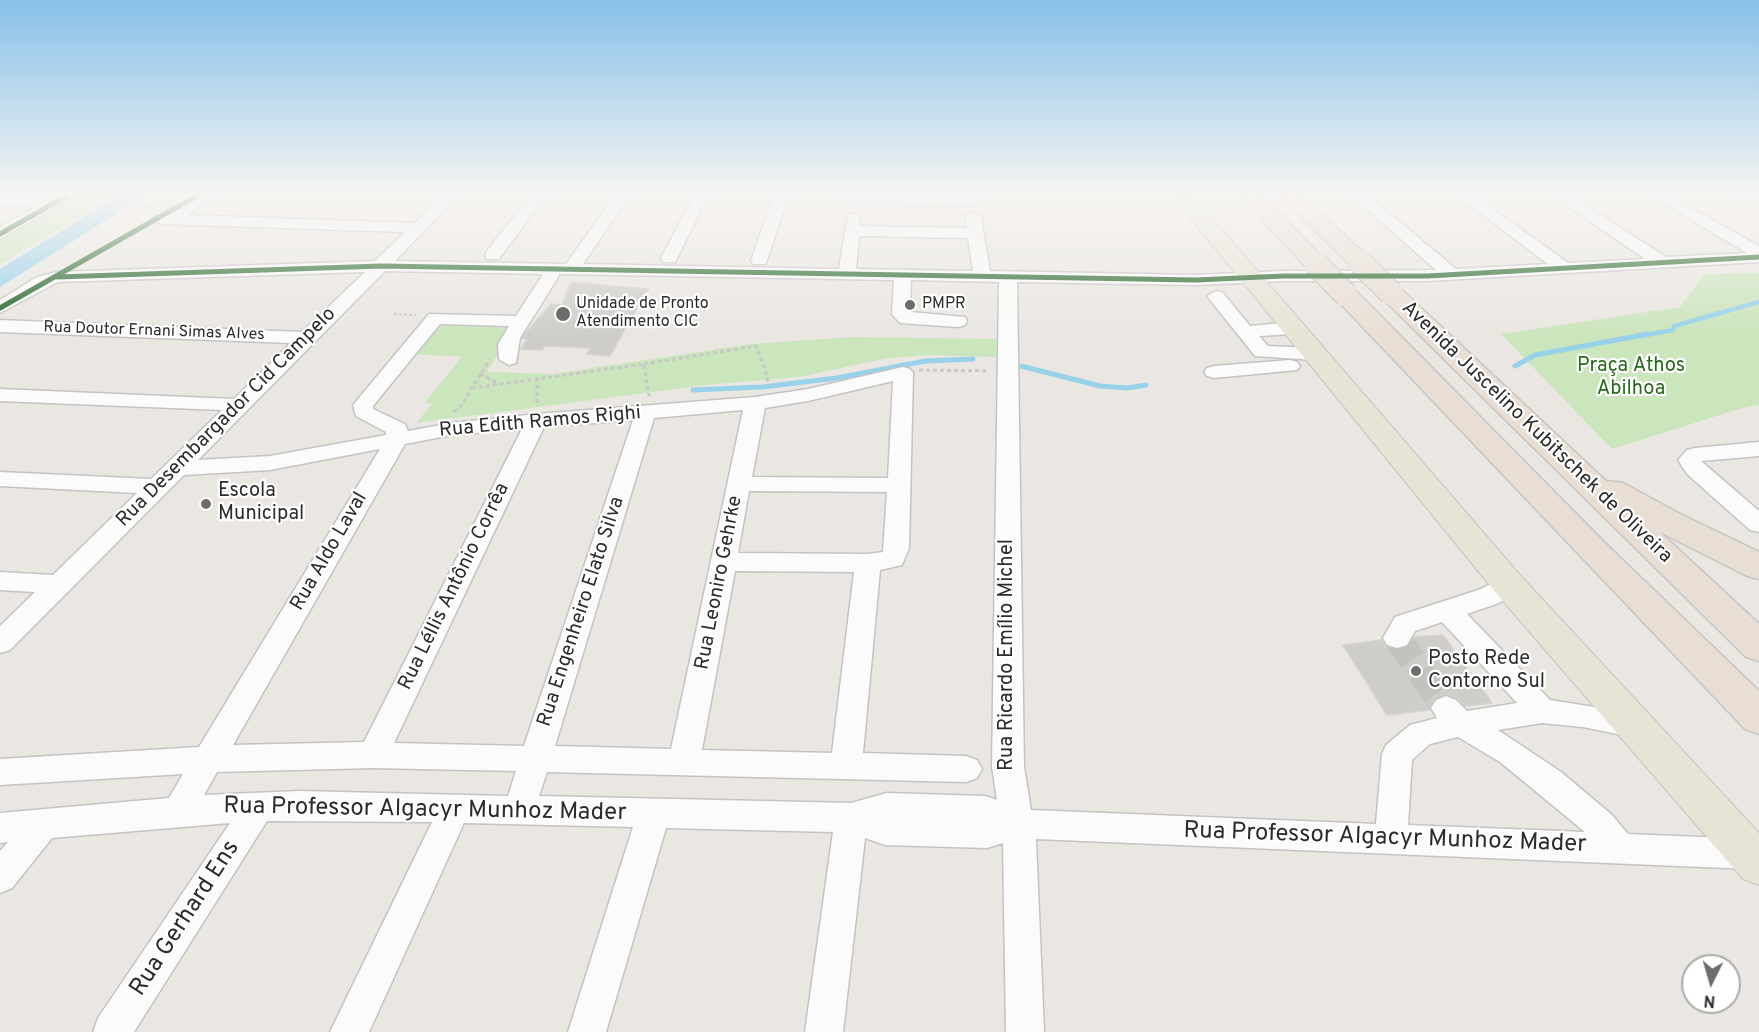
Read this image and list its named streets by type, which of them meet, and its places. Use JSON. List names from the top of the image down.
{
  "streets": {
    "highway": ["Avenida Juscelino Kubitschek de Oliveira"],
    "street": [
      "Rua Doutor Ernani Simas Alves",
      "Rua Desembargador Cid Campelo",
      "Rua Edith Ramos Righi",
      "Rua Aldo Laval",
      "Rua Leoniro Gehrke",
      "Rua Léllis Antônio Corrêa",
      "Rua Engenheiro Elato Silva",
      "Rua Ricardo Emílio Michel",
      "Rua Professor Algacyr Munhoz Mader",
      "Rua Gerhard Ens"
    ]
  },
  "crossings": [
    ["Rua Doutor Ernani Simas Alves", "Rua Desembargador Cid Campelo"],
    ["Rua Desembargador Cid Campelo", "Rua Edith Ramos Righi"],
    ["Rua Edith Ramos Righi", "Rua Aldo Laval"],
    ["Rua Edith Ramos Righi", "Rua Leoniro Gehrke"],
    ["Rua Edith Ramos Righi", "Rua Léllis Antônio Corrêa"],
    ["Rua Edith Ramos Righi", "Rua Engenheiro Elato Silva"],
    ["Rua Aldo Laval", "Rua Professor Algacyr Munhoz Mader"],
    ["Rua Engenheiro Elato Silva", "Rua Professor Algacyr Munhoz Mader"],
    ["Rua Ricardo Emílio Michel", "Rua Professor Algacyr Munhoz Mader"],
    ["Rua Professor Algacyr Munhoz Mader", "Rua Gerhard Ens"]
  ],
  "parks": ["Praça Athos Abilhoa"],
  "places": [
    "PMPR",
    "Unidade de Pronto Atendimento CIC",
    "Escola Municipal",
    "Posto Rede Contorno Sul"
  ],
  "north": "bottom"
}
